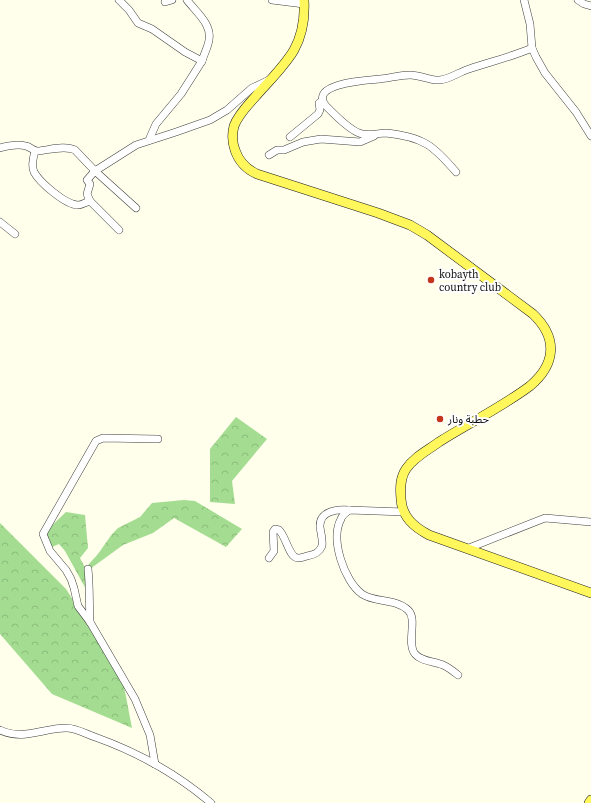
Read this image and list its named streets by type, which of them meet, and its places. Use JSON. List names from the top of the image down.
{
  "places": ["kobayth country club", "حطبة ونار"]
}
